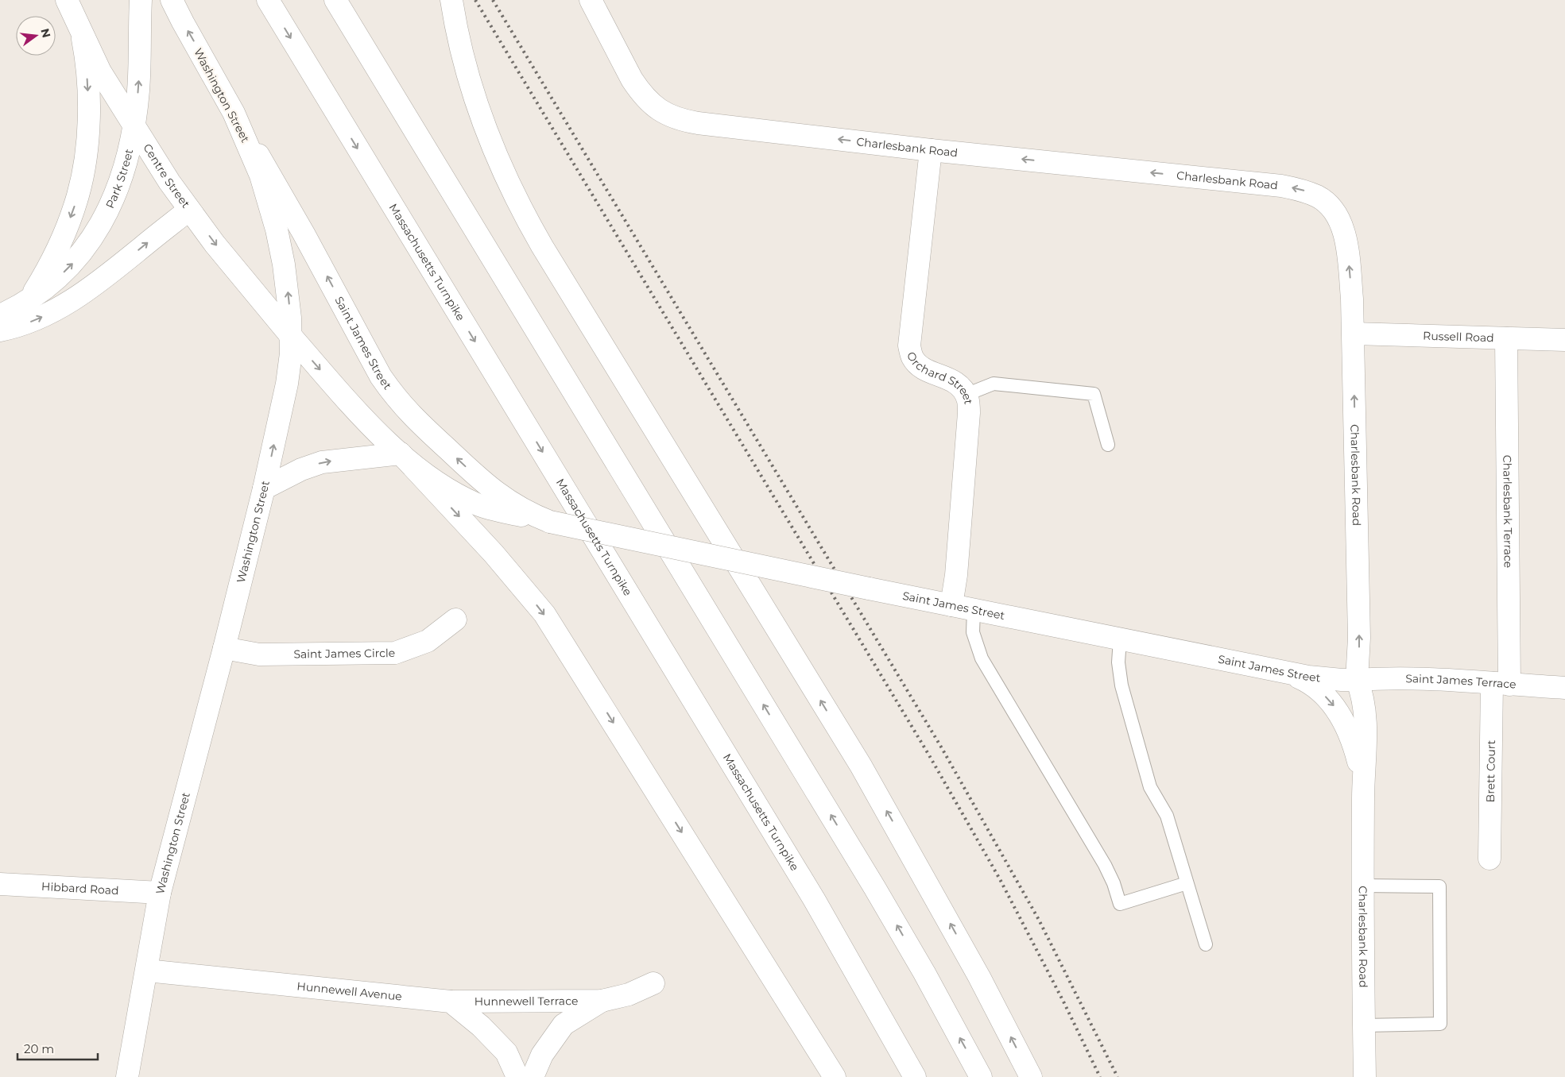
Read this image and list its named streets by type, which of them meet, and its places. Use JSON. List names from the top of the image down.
{
  "streets": {
    "main road": [
      "Washington Street",
      "Charlesbank Road",
      "Centre Street",
      "Park Street",
      "Massachusetts Turnpike",
      "Russell Road",
      "Saint James Street",
      "Orchard Street",
      "Charlesbank Terrace",
      "Saint James Circle",
      "Saint James Terrace",
      "Brett Court",
      "Hibbard Road",
      "Hunnewell Avenue",
      "Hunnewell Terrace"
    ]
  },
  "crossings": [
    ["Washington Street", "Centre Street"],
    ["Washington Street", "Saint James Street"],
    ["Washington Street", "Saint James Circle"],
    ["Washington Street", "Hibbard Road"],
    ["Washington Street", "Hunnewell Avenue"],
    ["Charlesbank Road", "Russell Road"],
    ["Charlesbank Road", "Saint James Street"],
    ["Charlesbank Road", "Orchard Street"],
    ["Charlesbank Road", "Saint James Terrace"],
    ["Centre Street", "Park Street"],
    ["Centre Street", "Saint James Street"],
    ["Russell Road", "Charlesbank Terrace"],
    ["Saint James Street", "Orchard Street"],
    ["Saint James Street", "Saint James Terrace"],
    ["Charlesbank Terrace", "Saint James Terrace"],
    ["Charlesbank Terrace", "Brett Court"],
    ["Saint James Terrace", "Brett Court"],
    ["Hunnewell Avenue", "Hunnewell Terrace"]
  ],
  "one_way": ["Centre Street"],
  "scale_bar": "20 m",
  "north": "right"
}
